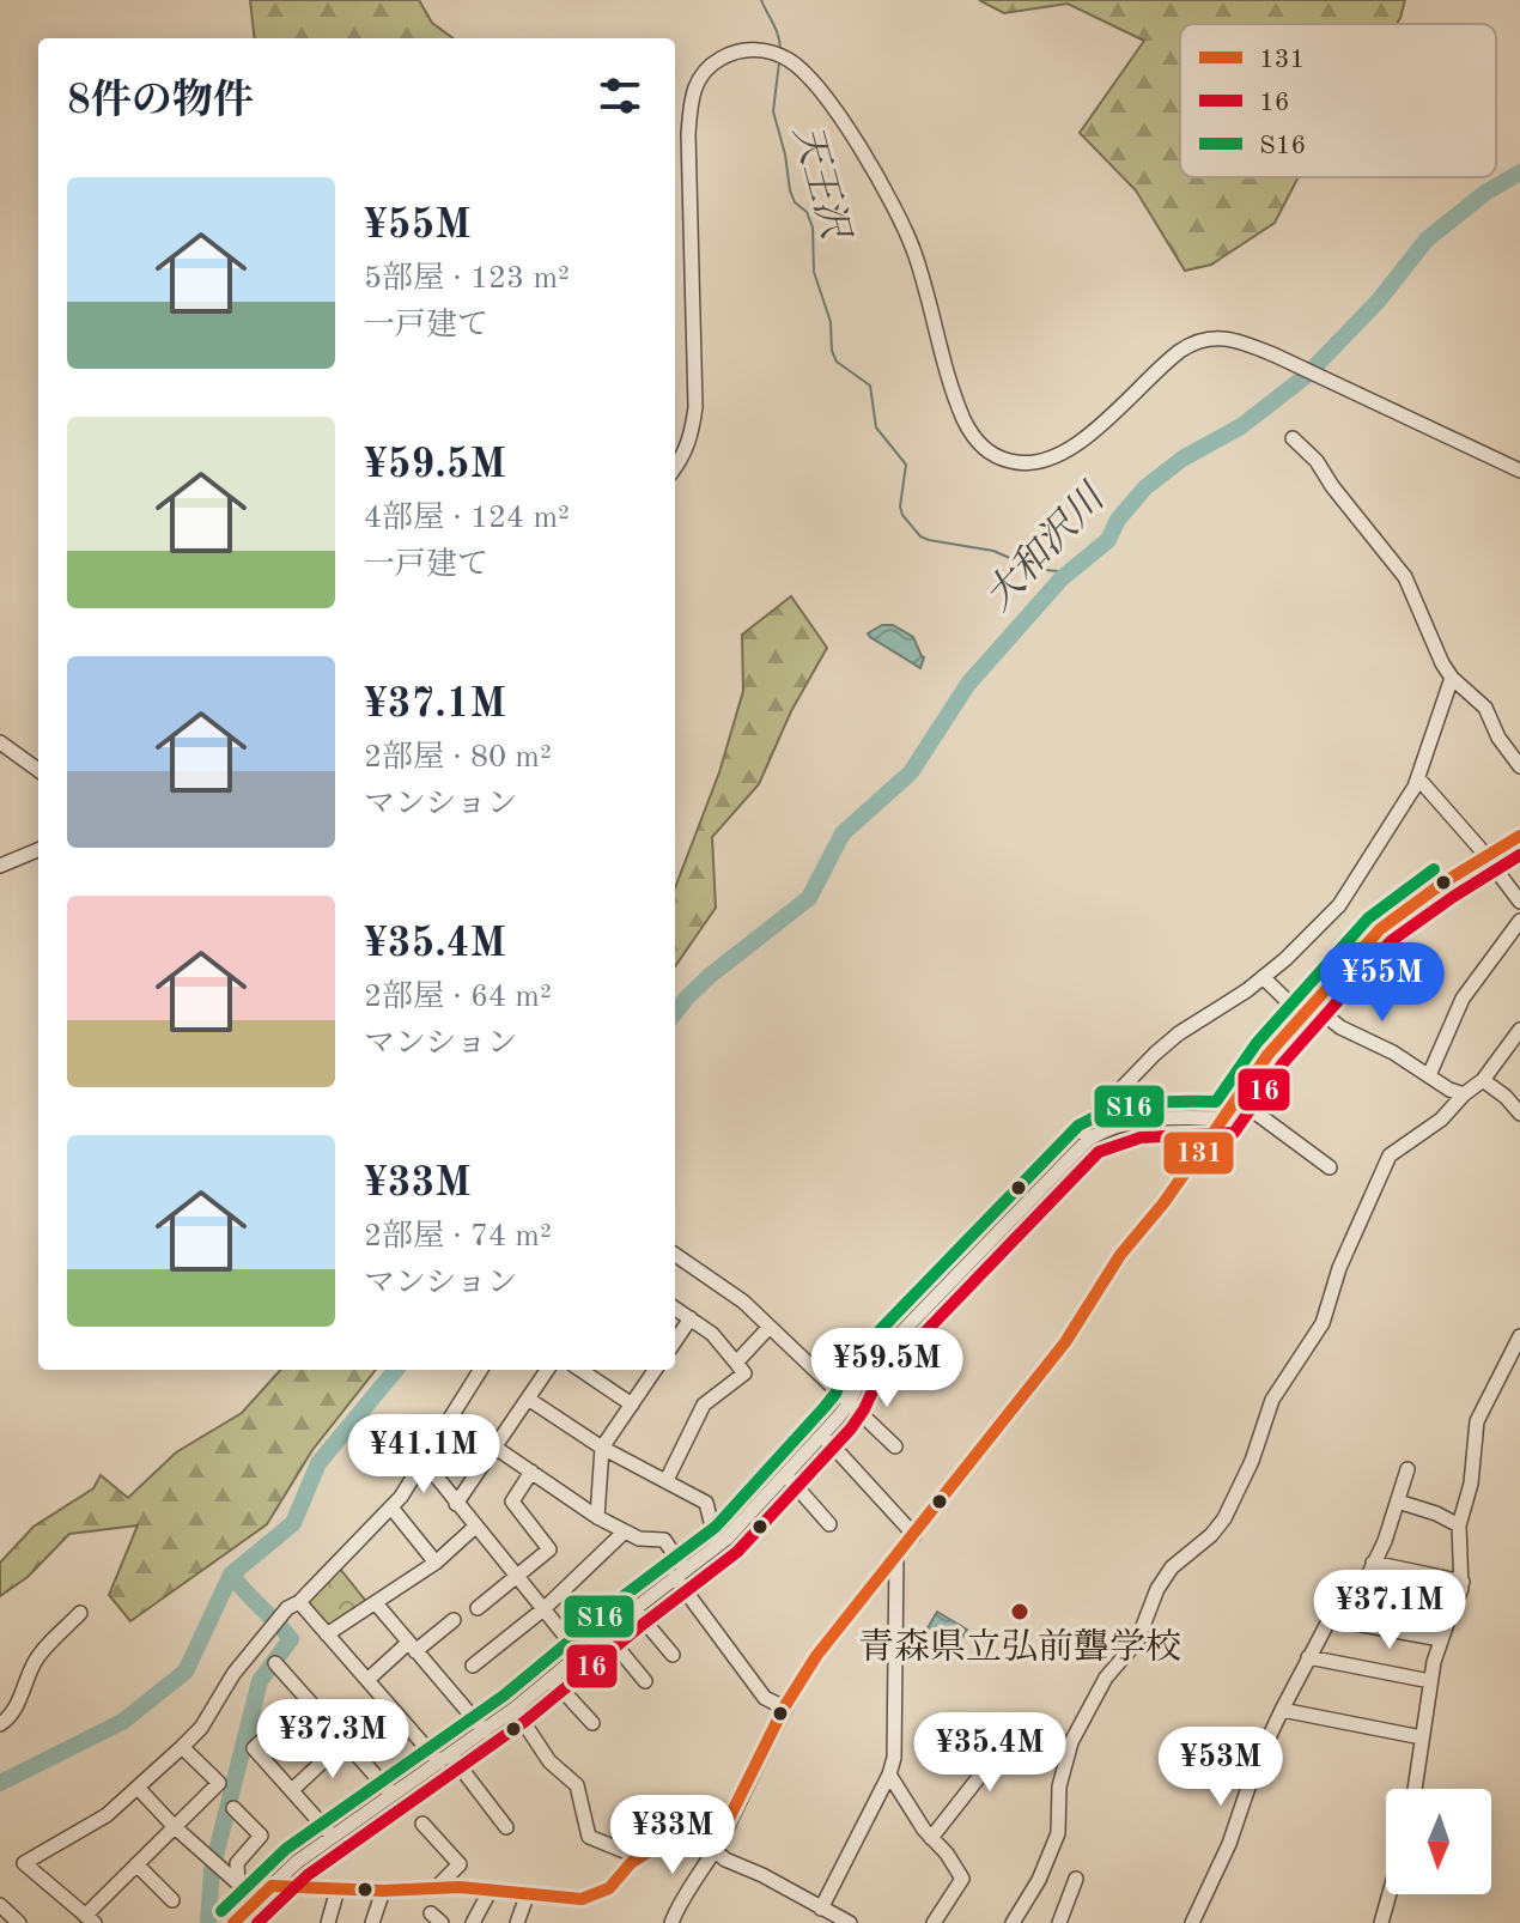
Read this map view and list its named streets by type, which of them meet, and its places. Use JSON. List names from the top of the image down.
{
  "water": ["天王沢", "大和沢川"],
  "places": ["青森県立弘前聾学校"],
  "lines": ["transit line 131", "transit line 16", "transit line S16"],
  "legend": ["131", "16", "S16"],
  "north": "bottom",
  "page": {
    "heading": "8件の物件",
    "list": [
      {
        "name": "¥55M",
        "note": "5部屋 · 123 m² · 一戸建て"
      },
      {
        "name": "¥59.5M",
        "note": "4部屋 · 124 m² · 一戸建て"
      },
      {
        "name": "¥37.1M",
        "note": "2部屋 · 80 m² · マンション"
      },
      {
        "name": "¥35.4M",
        "note": "2部屋 · 64 m² · マンション"
      },
      {
        "name": "¥33M",
        "note": "2部屋 · 74 m² · マンション"
      }
    ],
    "price": [
      "¥55M",
      "¥59.5M",
      "¥41.1M",
      "¥37.1M",
      "¥37.3M",
      "¥35.4M",
      "¥53M",
      "¥33M"
    ]
  }
}
